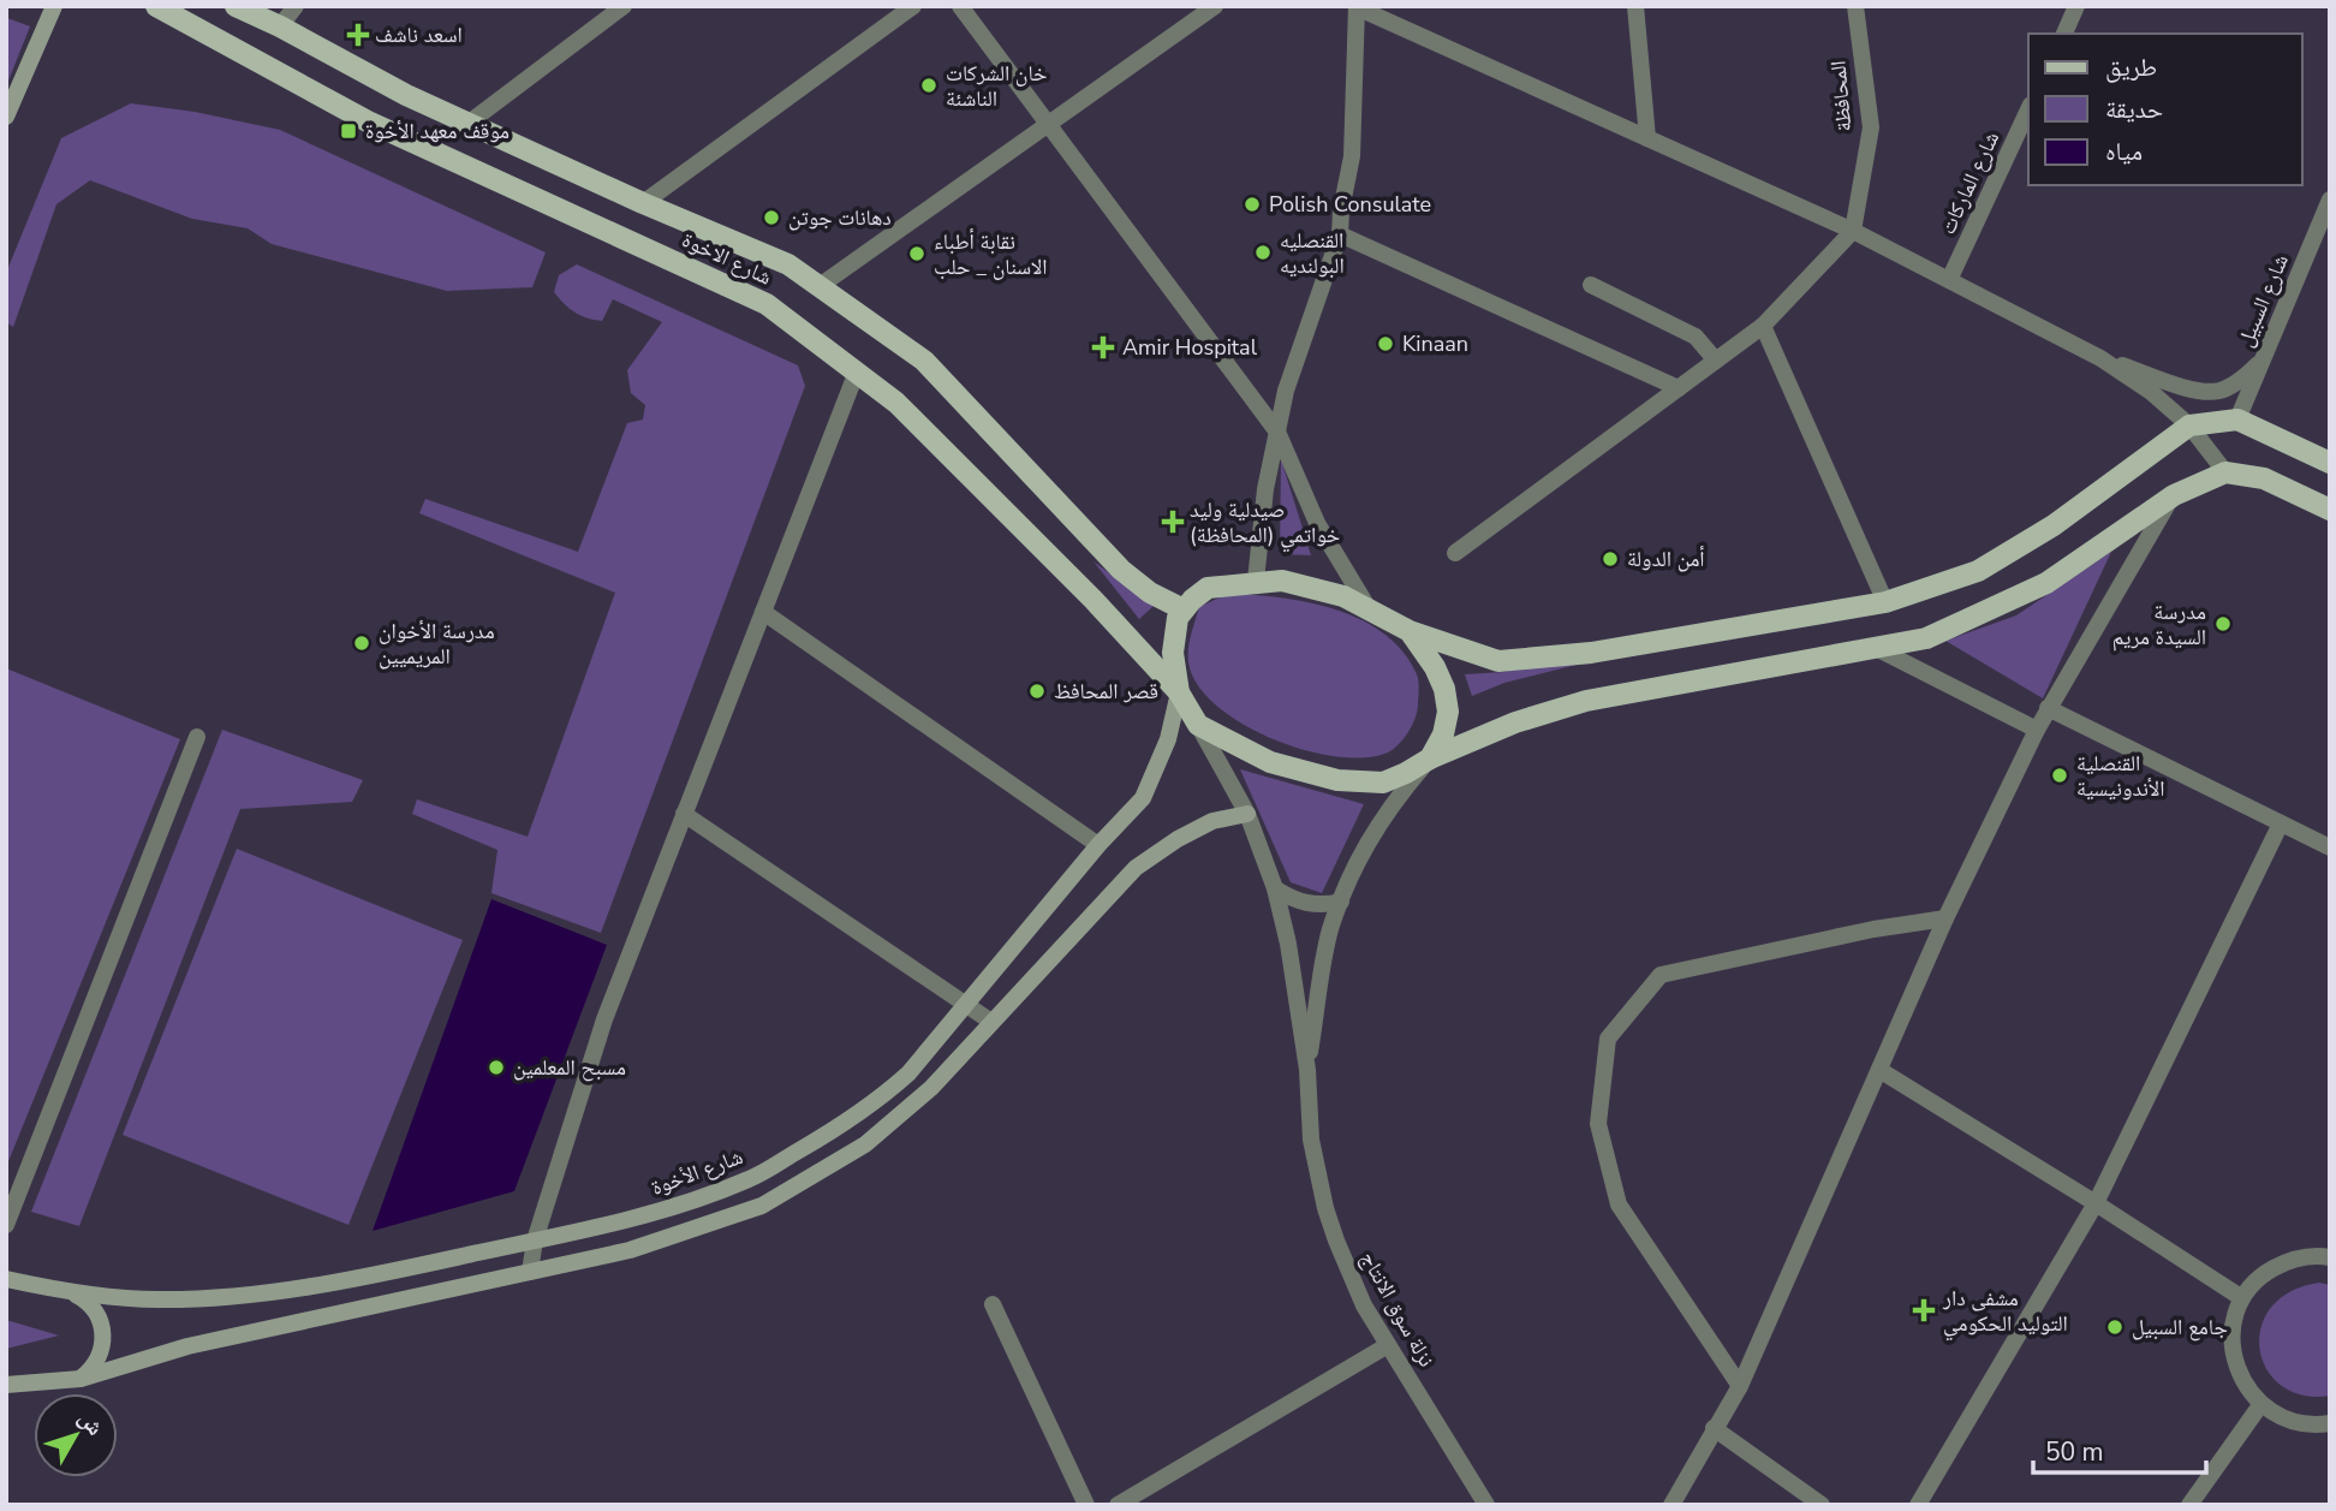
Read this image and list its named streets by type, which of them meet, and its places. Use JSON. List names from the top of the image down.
{
  "streets": {
    "main road": ["شارع الاخوة", "شارع الأخوة"],
    "street": [
      "المحافظة",
      "شارع الماركات",
      "شارع السبيل",
      "نزلة سوق الانتاج"
    ]
  },
  "crossings": [
    ["شارع الاخوة", "شارع الأخوة"]
  ],
  "places": {
    "health": [
      "اسعد ناشف",
      "Amir Hospital",
      "صيدلية وليد خواتمي (المحافظة)",
      "مشفى دار التوليد الحكومي"
    ],
    "other": [
      "خان الشركات الناشئة",
      "Polish Consulate",
      "دهانات جوتن",
      "القنصليه البولنديه",
      "نقابة أطباء الاسنان _ حلب",
      "Kinaan",
      "أمن الدولة",
      "مدرسة السيدة مريم",
      "مدرسة الأخوان المريميين",
      "قصر المحافظ",
      "القنصلية الأندونيسية",
      "مسبح المعلمين",
      "جامع السبيل"
    ],
    "transit": ["موقف معهد الأخوة"]
  },
  "legend": ["طريق", "حديقة", "مياه"],
  "scale_bar": "50 m",
  "north": "top right"
}
